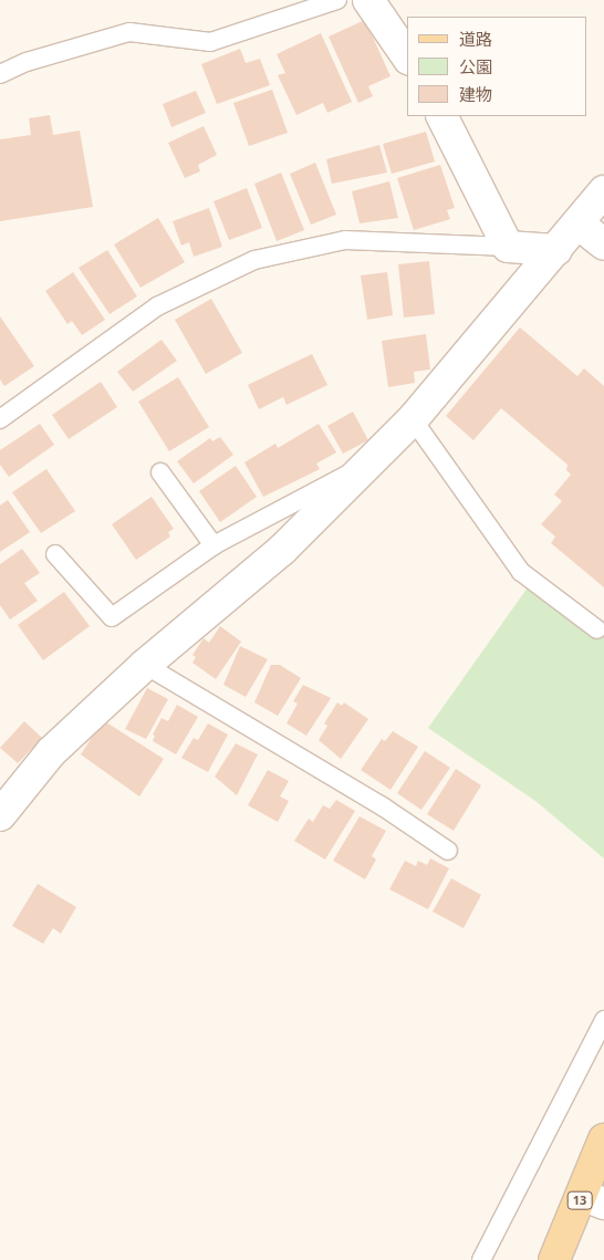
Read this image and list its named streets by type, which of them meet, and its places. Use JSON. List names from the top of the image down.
{
  "streets": {
    "main road": ["13"]
  },
  "legend": ["道路", "公園", "建物"]
}
